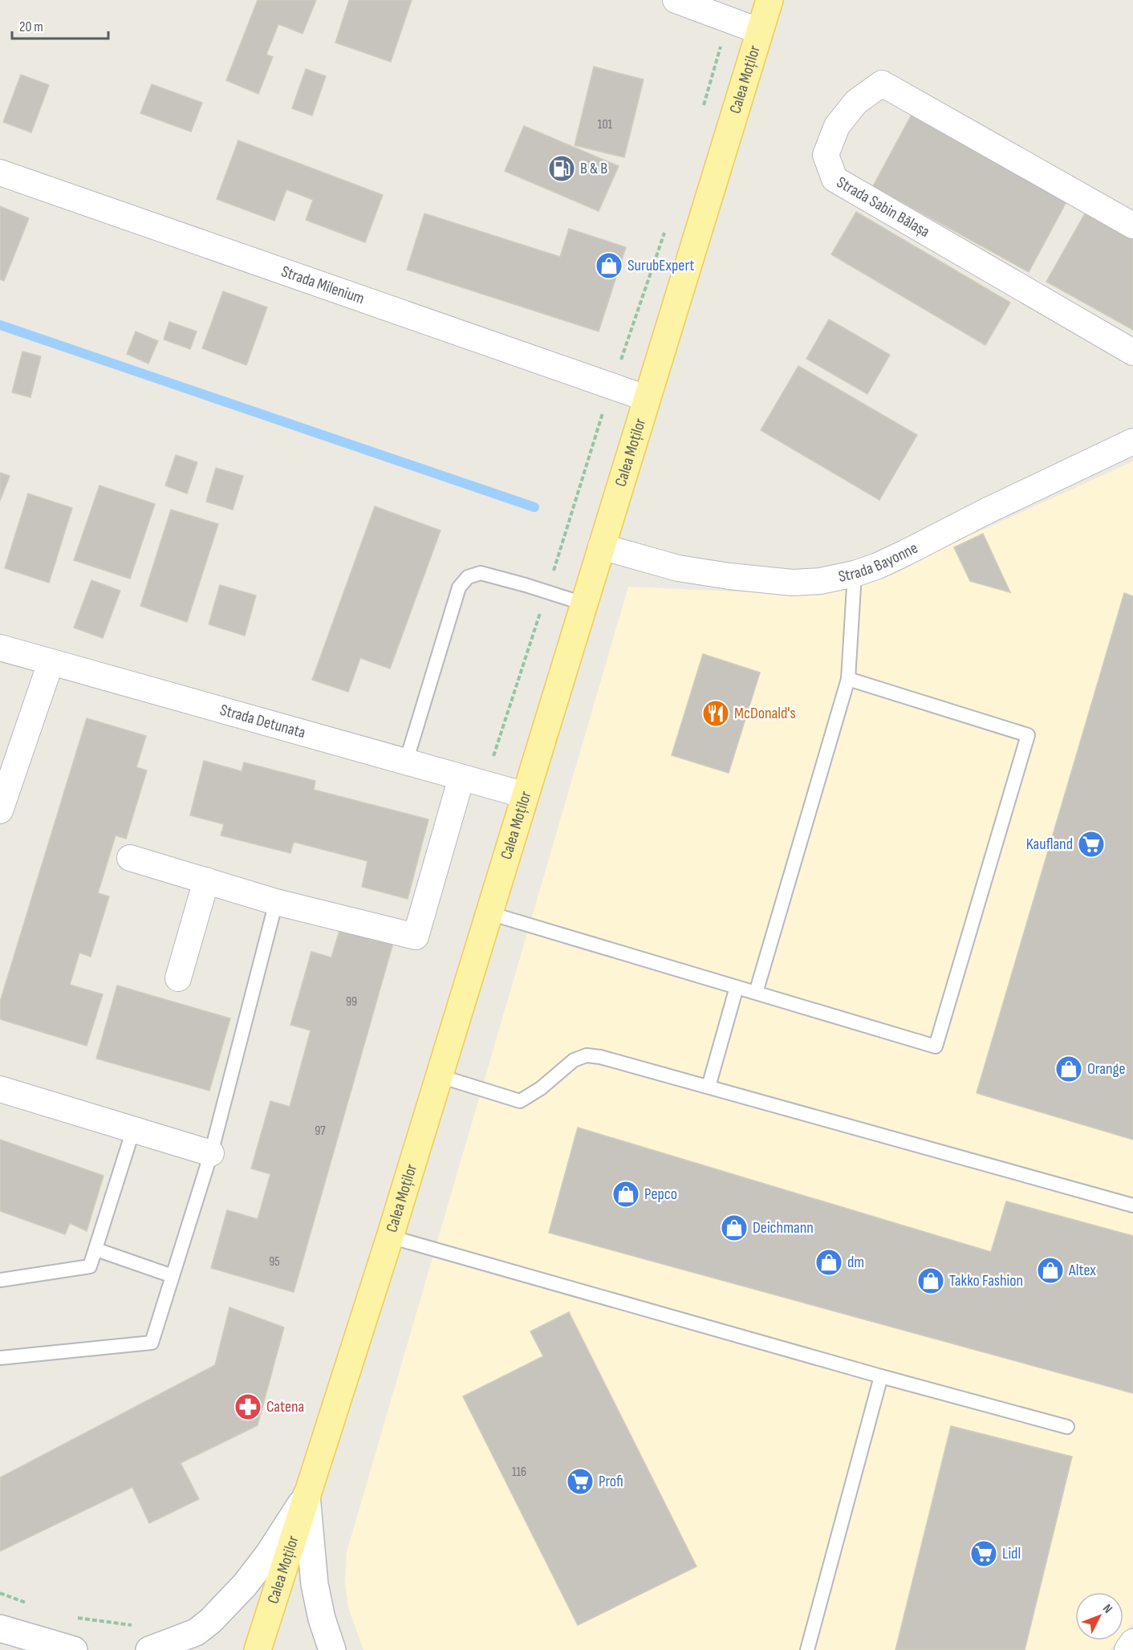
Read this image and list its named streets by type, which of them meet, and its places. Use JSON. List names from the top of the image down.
{
  "streets": {
    "main road": ["Calea Moților"],
    "street": [
      "Strada Sabin Bălașa",
      "Strada Milenium",
      "Strada Bayonne",
      "Strada Detunata"
    ]
  },
  "crossings": [
    ["Calea Moților", "Strada Milenium"],
    ["Calea Moților", "Strada Bayonne"],
    ["Calea Moților", "Strada Detunata"]
  ],
  "places": {
    "fuel station": ["B & B"],
    "shop": [
      "SurubExpert",
      "Orange",
      "Pepco",
      "Deichmann",
      "dm",
      "Altex",
      "Takko Fashion"
    ],
    "restaurant": ["McDonald's"],
    "supermarket": ["Kaufland", "Profi", "Lidl"],
    "pharmacy": ["Catena"]
  },
  "house_numbers": [
    "101",
    "99",
    "97",
    "95",
    "116"
  ],
  "scale_bar": "20 m",
  "north": "top right"
}
